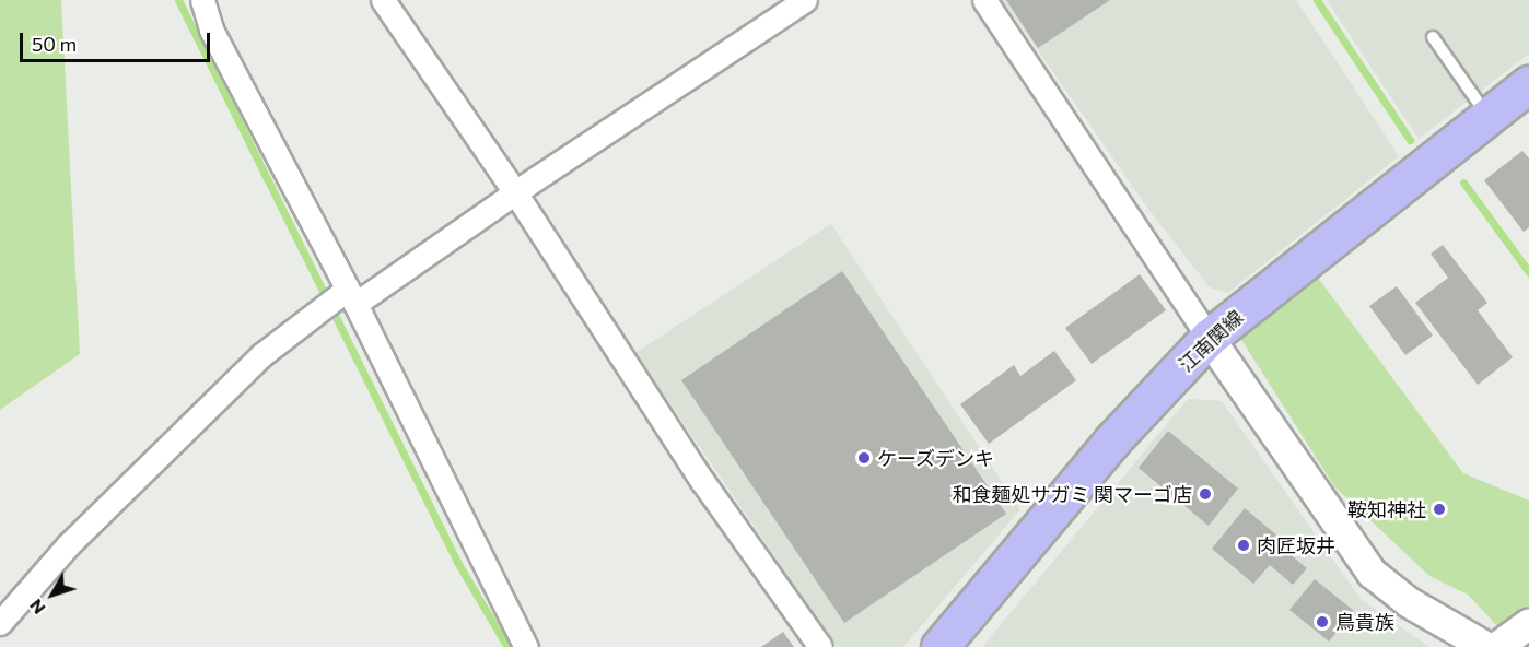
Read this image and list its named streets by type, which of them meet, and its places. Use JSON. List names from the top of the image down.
{
  "streets": {
    "main road": ["江南関線"]
  },
  "places": [
    "ケーズデンキ",
    "和食麺処サガミ 関マーゴ店",
    "鞍知神社",
    "肉匠坂井",
    "鳥貴族"
  ],
  "scale_bar": "50 m",
  "north": "bottom left"
}
